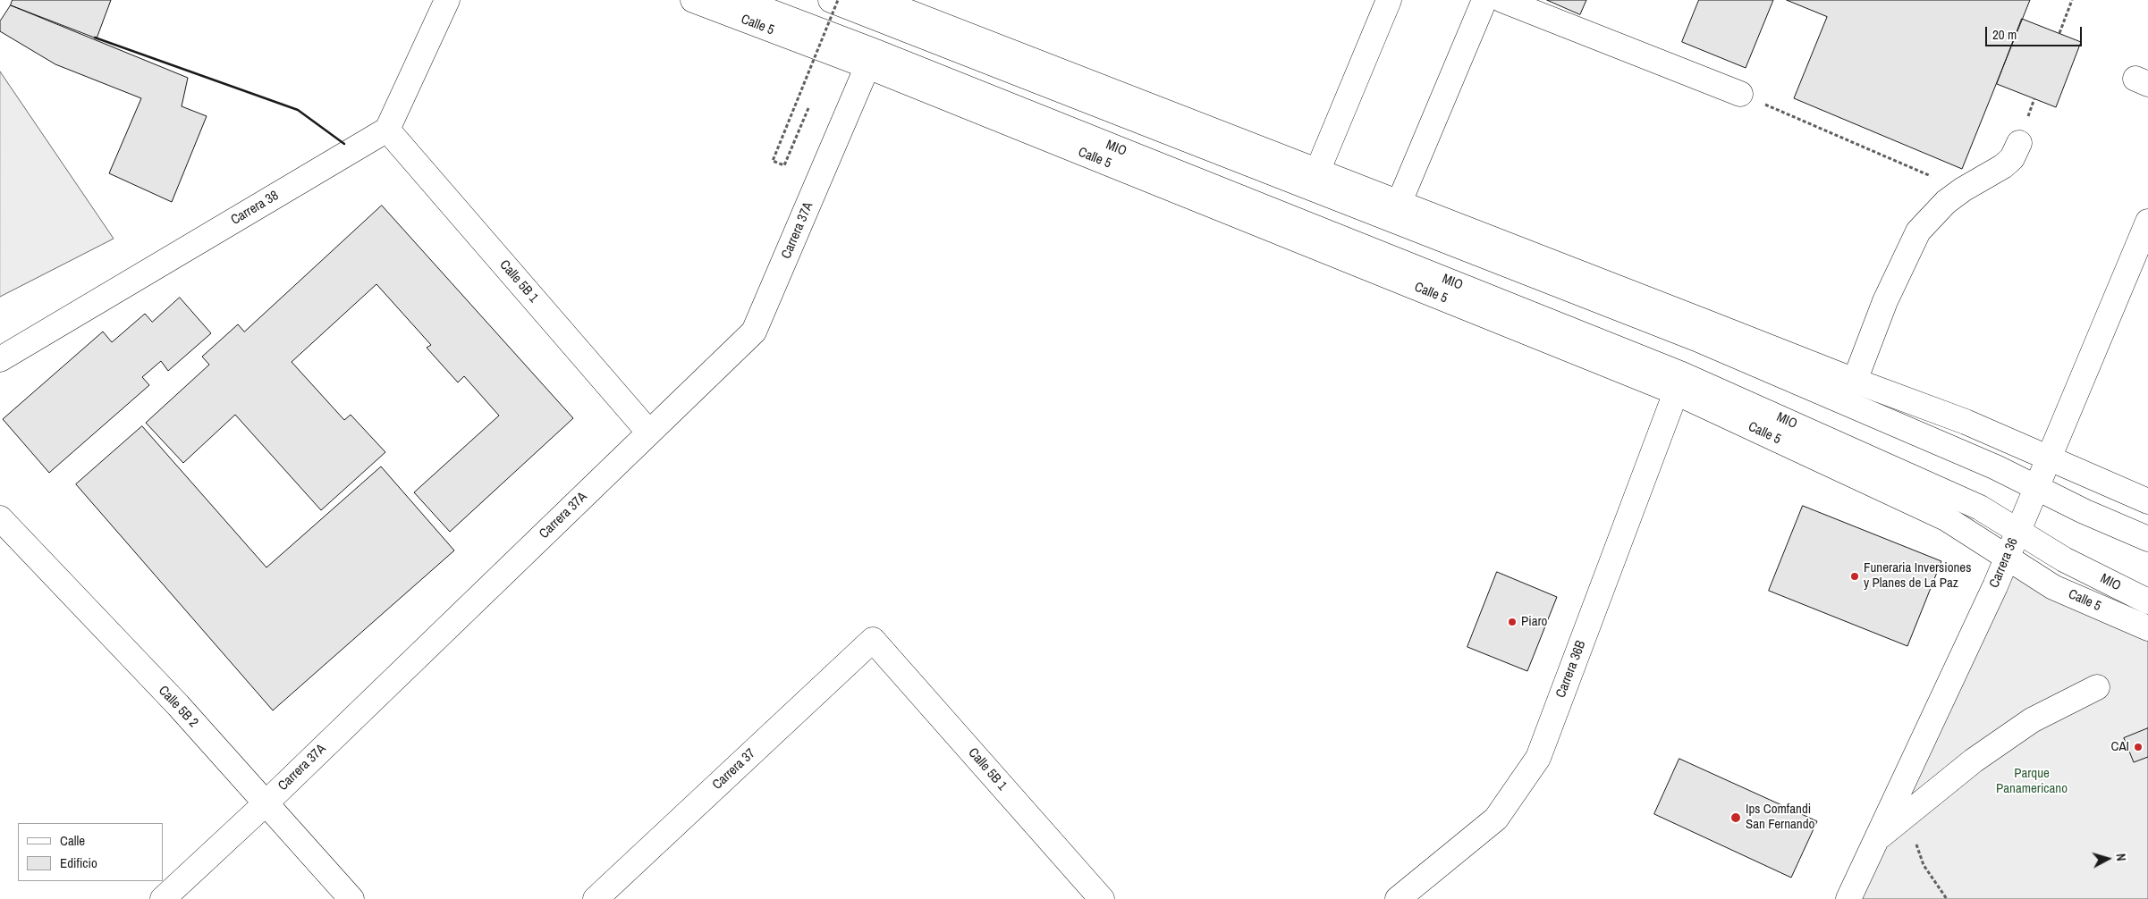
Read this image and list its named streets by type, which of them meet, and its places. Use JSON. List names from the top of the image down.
{
  "streets": {
    "street": [
      "Calle 5",
      "MIO",
      "Carrera 38",
      "Carrera 37A",
      "Calle 5B 1",
      "Carrera 36",
      "Carrera 36B",
      "Calle 5B 2",
      "Carrera 37"
    ]
  },
  "crossings": [
    ["Calle 5", "Carrera 37A"],
    ["Calle 5", "Carrera 36"],
    ["Calle 5", "Carrera 36B"],
    ["MIO", "Carrera 36"],
    ["Carrera 38", "Calle 5B 1"],
    ["Carrera 37A", "Calle 5B 1"],
    ["Carrera 37A", "Calle 5B 2"],
    ["Calle 5B 1", "Carrera 37"]
  ],
  "parks": ["Parque Panamericano"],
  "places": [
    "Funeraria Inversiones y Planes de La Paz",
    "Piaro",
    "CAI",
    "Ips Comfandi San Fernando"
  ],
  "legend": ["Calle", "Edificio"],
  "scale_bar": "20 m",
  "north": "right"
}
